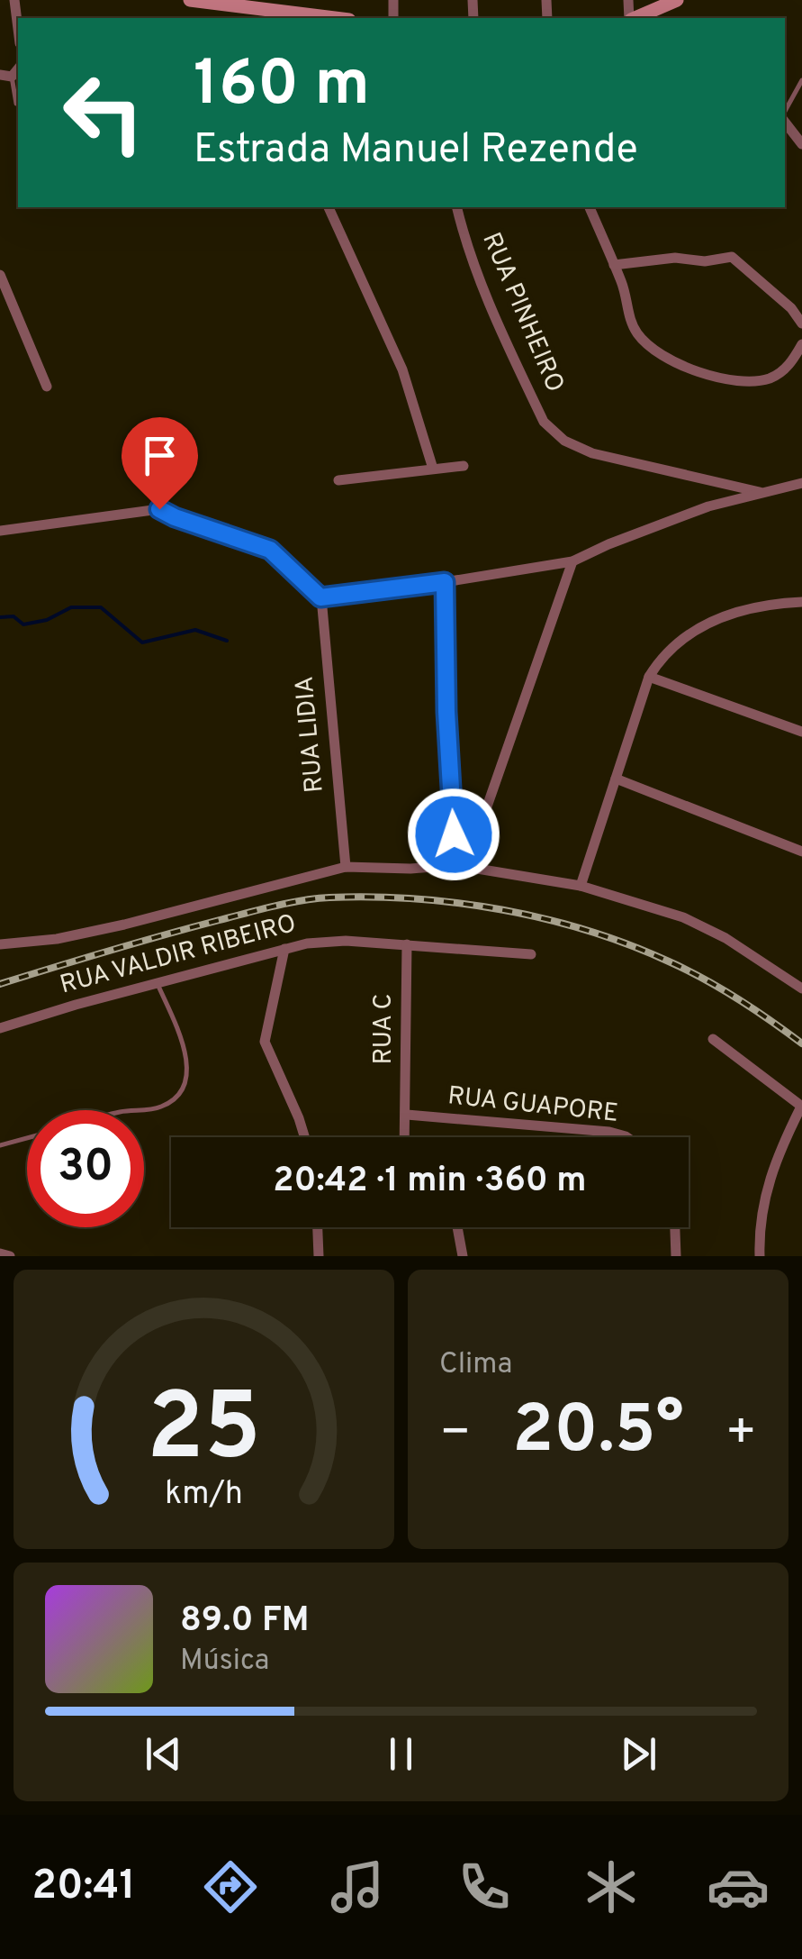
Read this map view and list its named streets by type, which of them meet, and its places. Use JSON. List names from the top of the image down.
{
  "streets": {
    "street": [
      "RUA PINHEIRO",
      "RUA LIDIA",
      "RUA VALDIR RIBEIRO",
      "RUA C",
      "RUA GUAPORE"
    ]
  },
  "crossings": [
    ["RUA VALDIR RIBEIRO", "RUA C"],
    ["RUA C", "RUA GUAPORE"]
  ],
  "page": {
    "turn": ["160 m", "Estrada Manuel Rezende"],
    "limit": "30",
    "trip": "20:42 · 1 min · 360 m",
    "tile": "Clima",
    "heat": ["−", "20.5°", "+"],
    "song": ["89.0 FM", "Música"],
    "tabs": "20:41",
    "gauge": ["25", "km/h"]
  }
}
